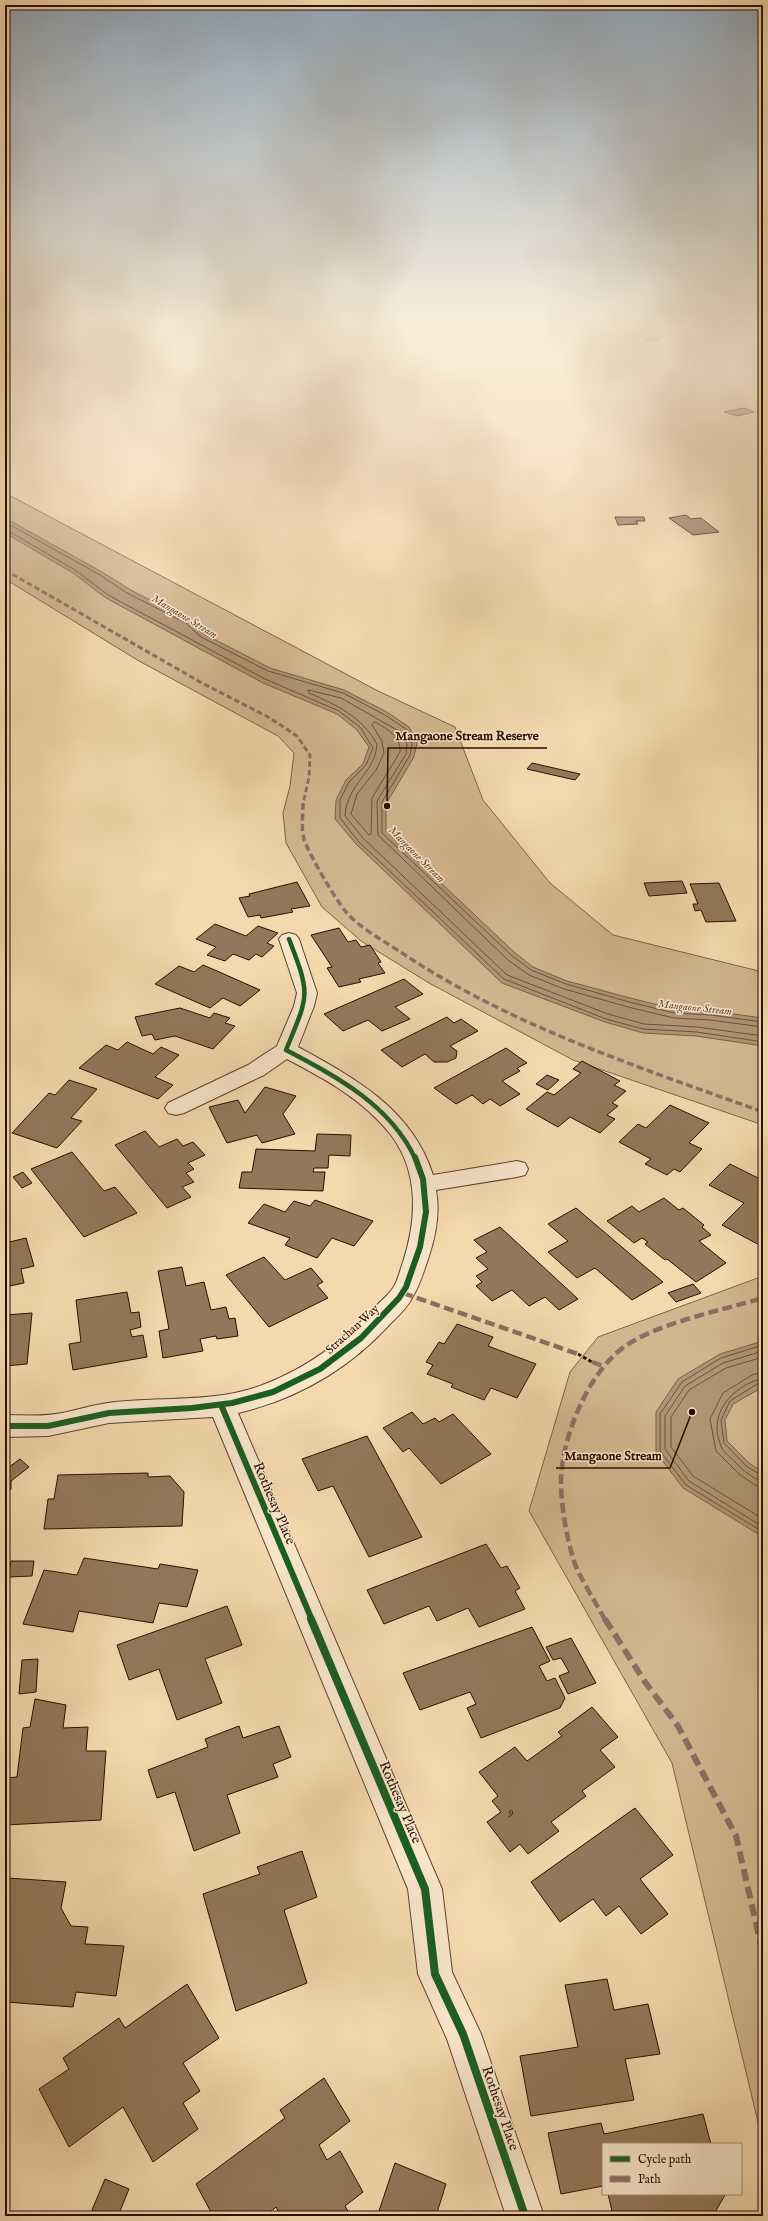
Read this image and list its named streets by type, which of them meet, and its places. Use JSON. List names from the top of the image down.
{
  "streets": {
    "street": ["Strachan Way", "Rothesay Place"]
  },
  "crossings": [
    ["Strachan Way", "Rothesay Place"]
  ],
  "water": ["Mangaone Stream"],
  "places": ["Mangaone Stream Reserve", "Mangaone Stream"],
  "house_numbers": ["9"],
  "legend": ["Cycle path", "Path"]
}
